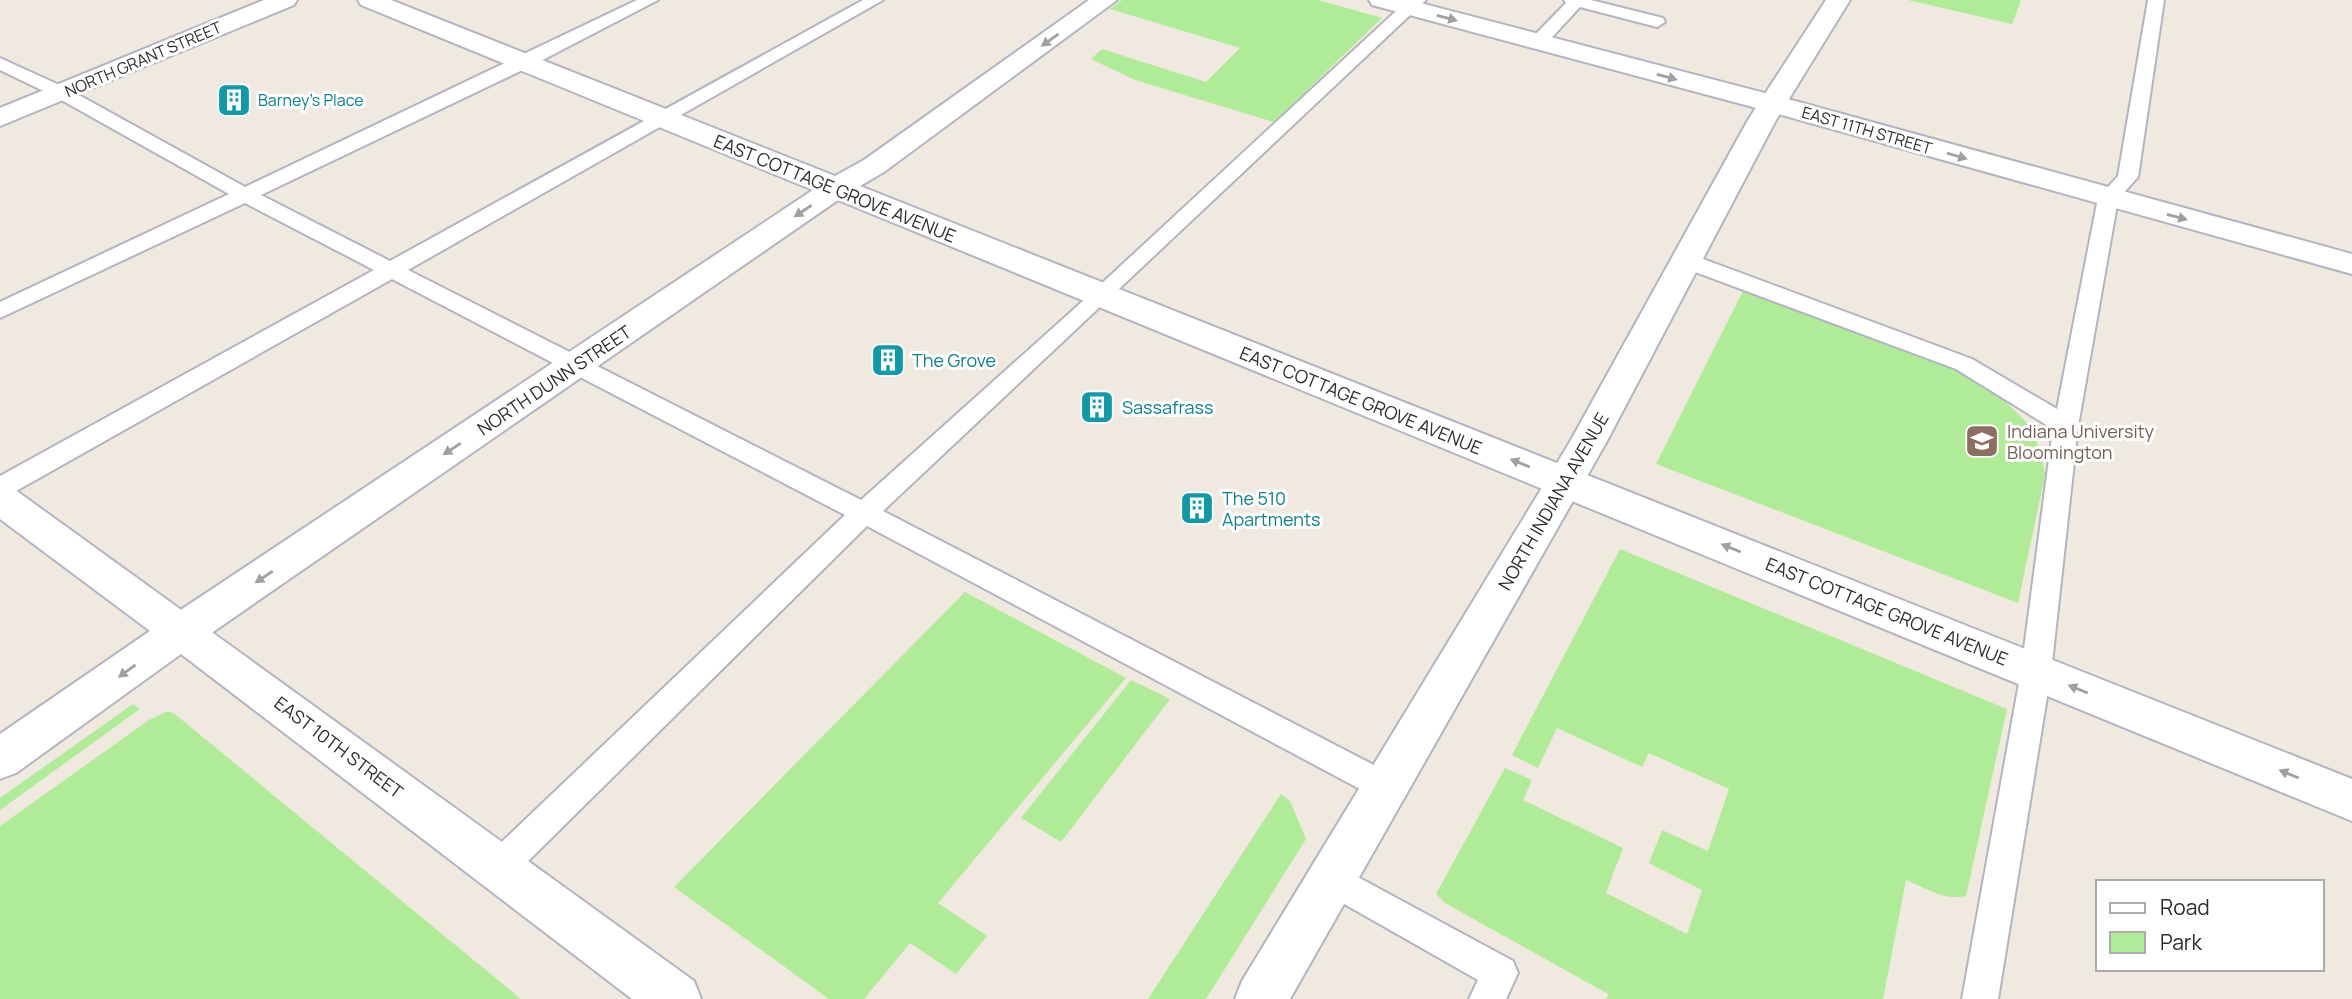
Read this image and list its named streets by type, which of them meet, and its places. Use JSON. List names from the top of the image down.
{
  "streets": {
    "street": [
      "NORTH GRANT STREET",
      "EAST 11TH STREET",
      "EAST COTTAGE GROVE AVENUE",
      "NORTH DUNN STREET",
      "NORTH INDIANA AVENUE",
      "EAST 10TH STREET"
    ]
  },
  "crossings": [
    ["EAST 11TH STREET", "NORTH INDIANA AVENUE"],
    ["EAST COTTAGE GROVE AVENUE", "NORTH DUNN STREET"],
    ["EAST COTTAGE GROVE AVENUE", "NORTH INDIANA AVENUE"],
    ["NORTH DUNN STREET", "EAST 10TH STREET"]
  ],
  "one_way": ["EAST 11TH STREET", "EAST COTTAGE GROVE AVENUE", "NORTH DUNN STREET"],
  "places": {
    "building": [
      "Barney's Place",
      "The Grove",
      "Sassafrass",
      "The 510 Apartments"
    ],
    "school or university": ["Indiana University Bloomington"]
  },
  "legend": ["Road", "Park"]
}
